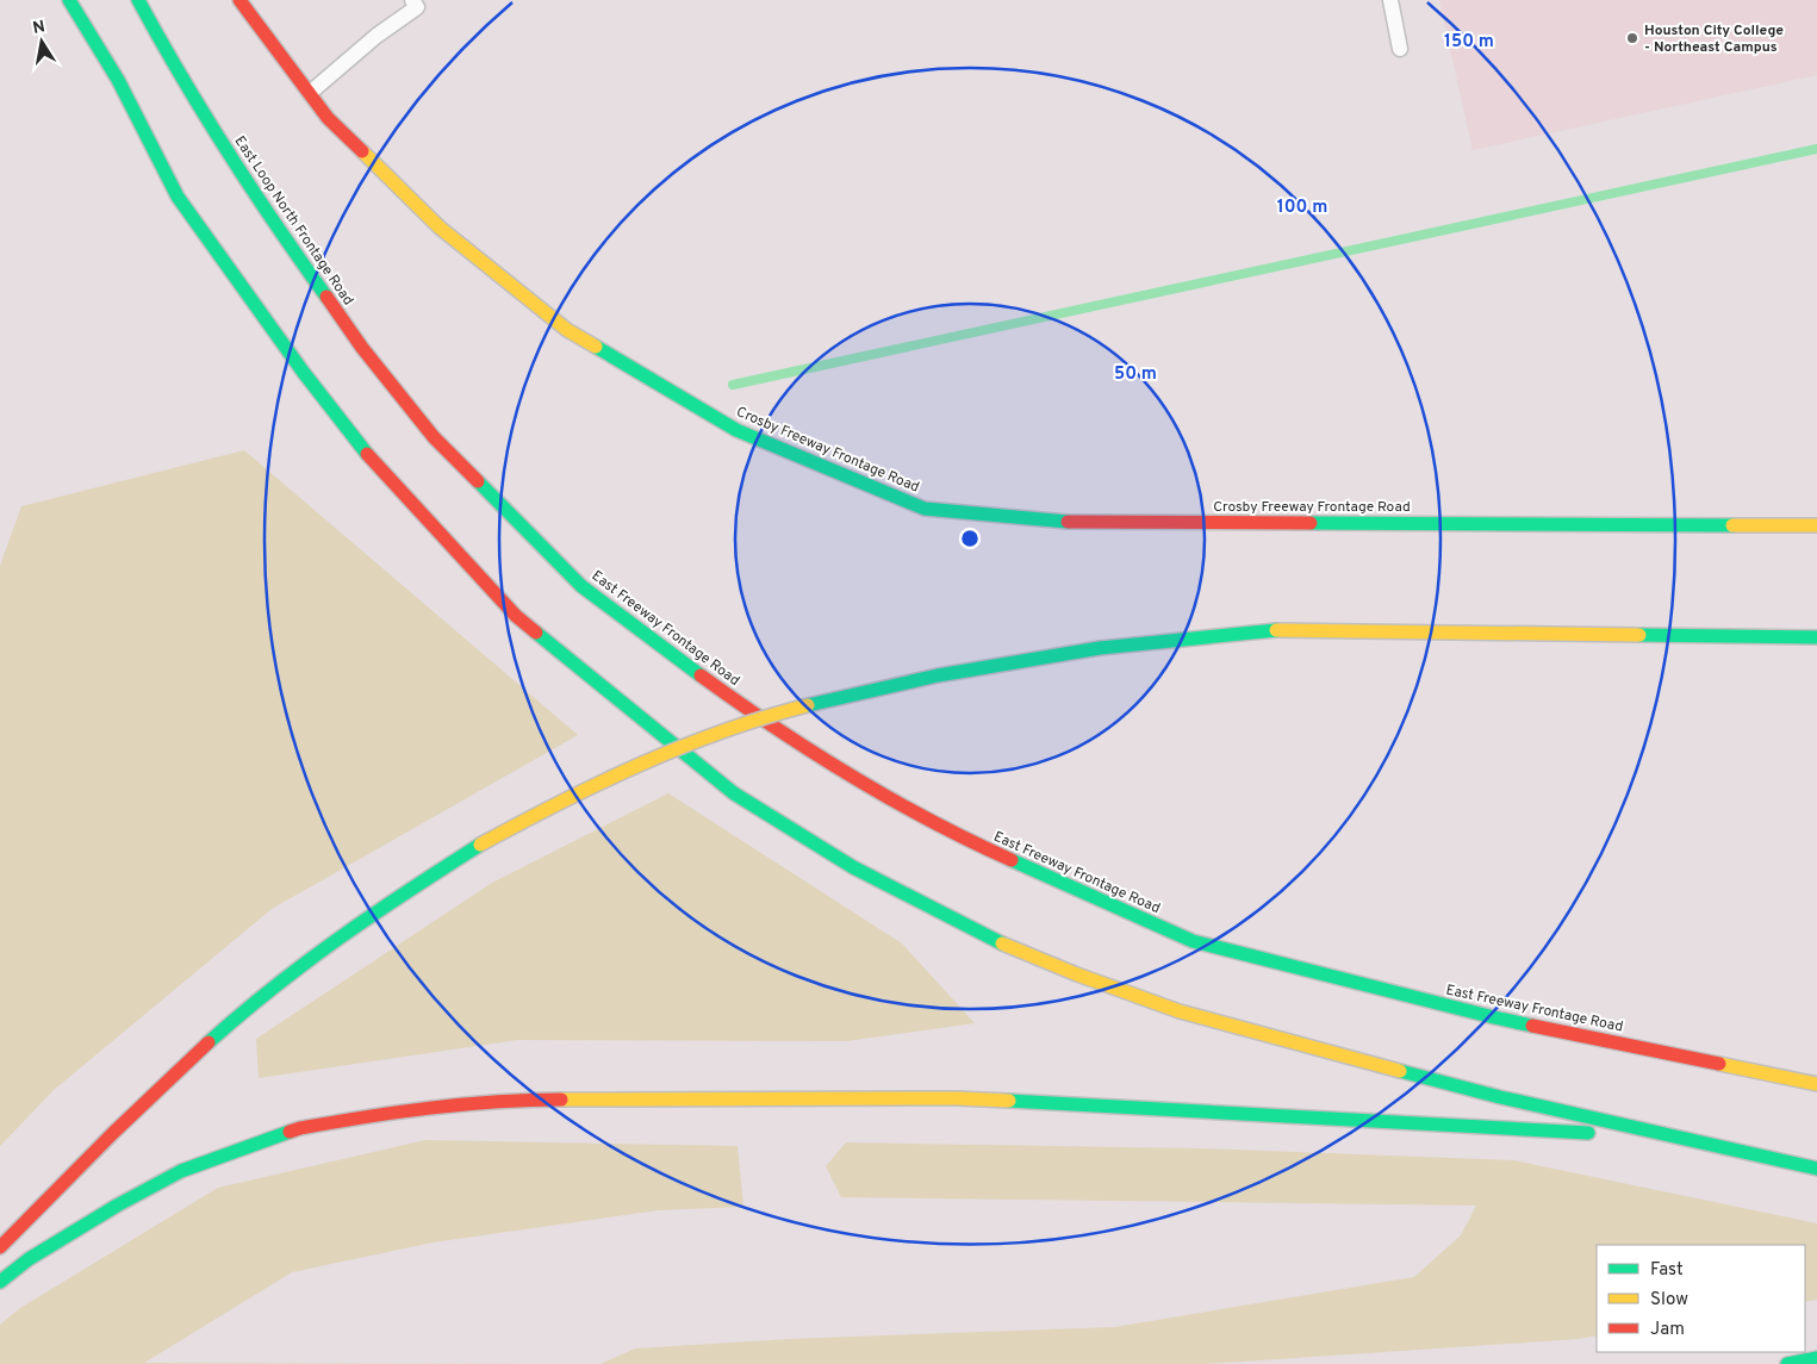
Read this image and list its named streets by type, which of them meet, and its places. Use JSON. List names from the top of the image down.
{
  "streets": {
    "main road": ["East Loop North Frontage Road", "Crosby Freeway Frontage Road", "East Freeway Frontage Road"]
  },
  "crossings": [
    ["East Loop North Frontage Road", "East Freeway Frontage Road"]
  ],
  "places": ["Houston City College - Northeast Campus"],
  "legend": ["Fast", "Slow", "Jam"],
  "north": "top",
  "rings": ["150 m", "100 m", "50 m"]
}
